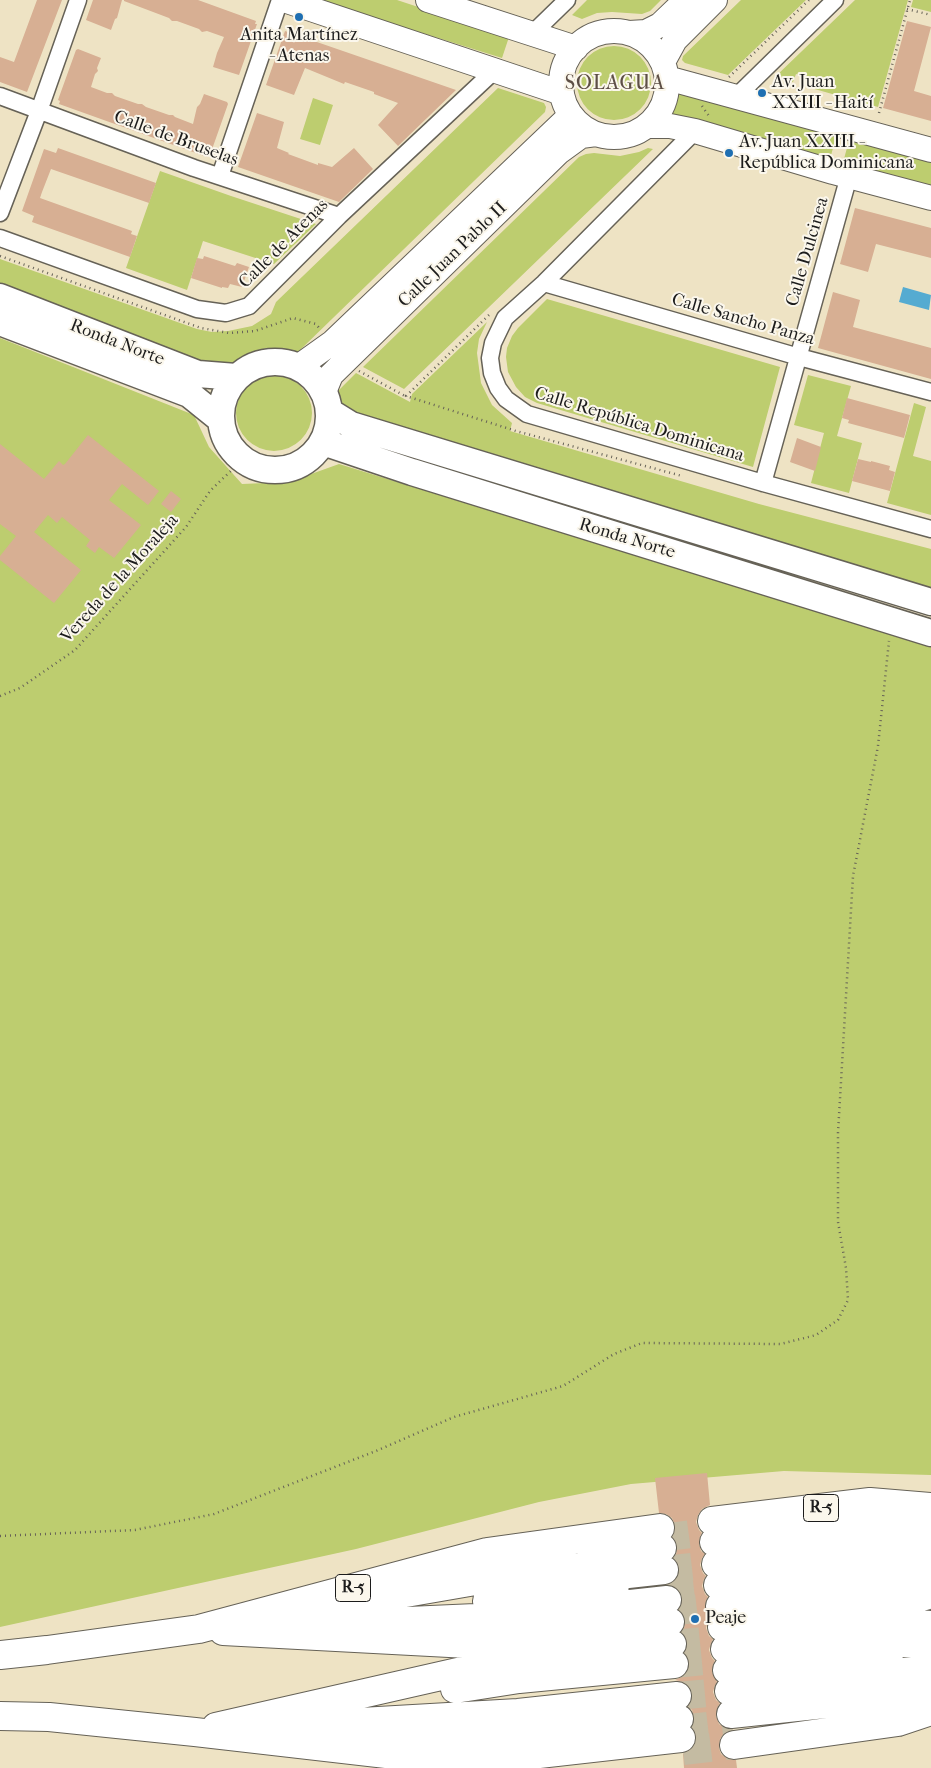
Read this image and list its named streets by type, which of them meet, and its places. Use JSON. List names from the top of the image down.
{
  "streets": {
    "highway": ["R-5"],
    "main road": ["Calle Juan Pablo II", "Ronda Norte"],
    "street": [
      "Calle de Bruselas",
      "Calle de Atenas",
      "Calle Dulcinea",
      "Calle Sancho Panza",
      "Calle República Dominicana"
    ],
    "path": ["Vereda de la Moraleja"]
  },
  "crossings": [
    ["Calle de Bruselas", "Calle de Atenas"],
    ["Calle Dulcinea", "Calle Sancho Panza"],
    ["Calle Dulcinea", "Calle República Dominicana"],
    ["Calle Juan Pablo II", "Ronda Norte"],
    ["Calle Juan Pablo II", "Vereda de la Moraleja"],
    ["Calle Sancho Panza", "Calle República Dominicana"],
    ["Ronda Norte", "Vereda de la Moraleja"]
  ],
  "districts": ["SOLAGUA"],
  "places": [
    "Anita Martínez - Atenas",
    "Av. Juan XXIII - Haití",
    "Av. Juan XXIII - República Dominicana",
    "Peaje"
  ]
}
